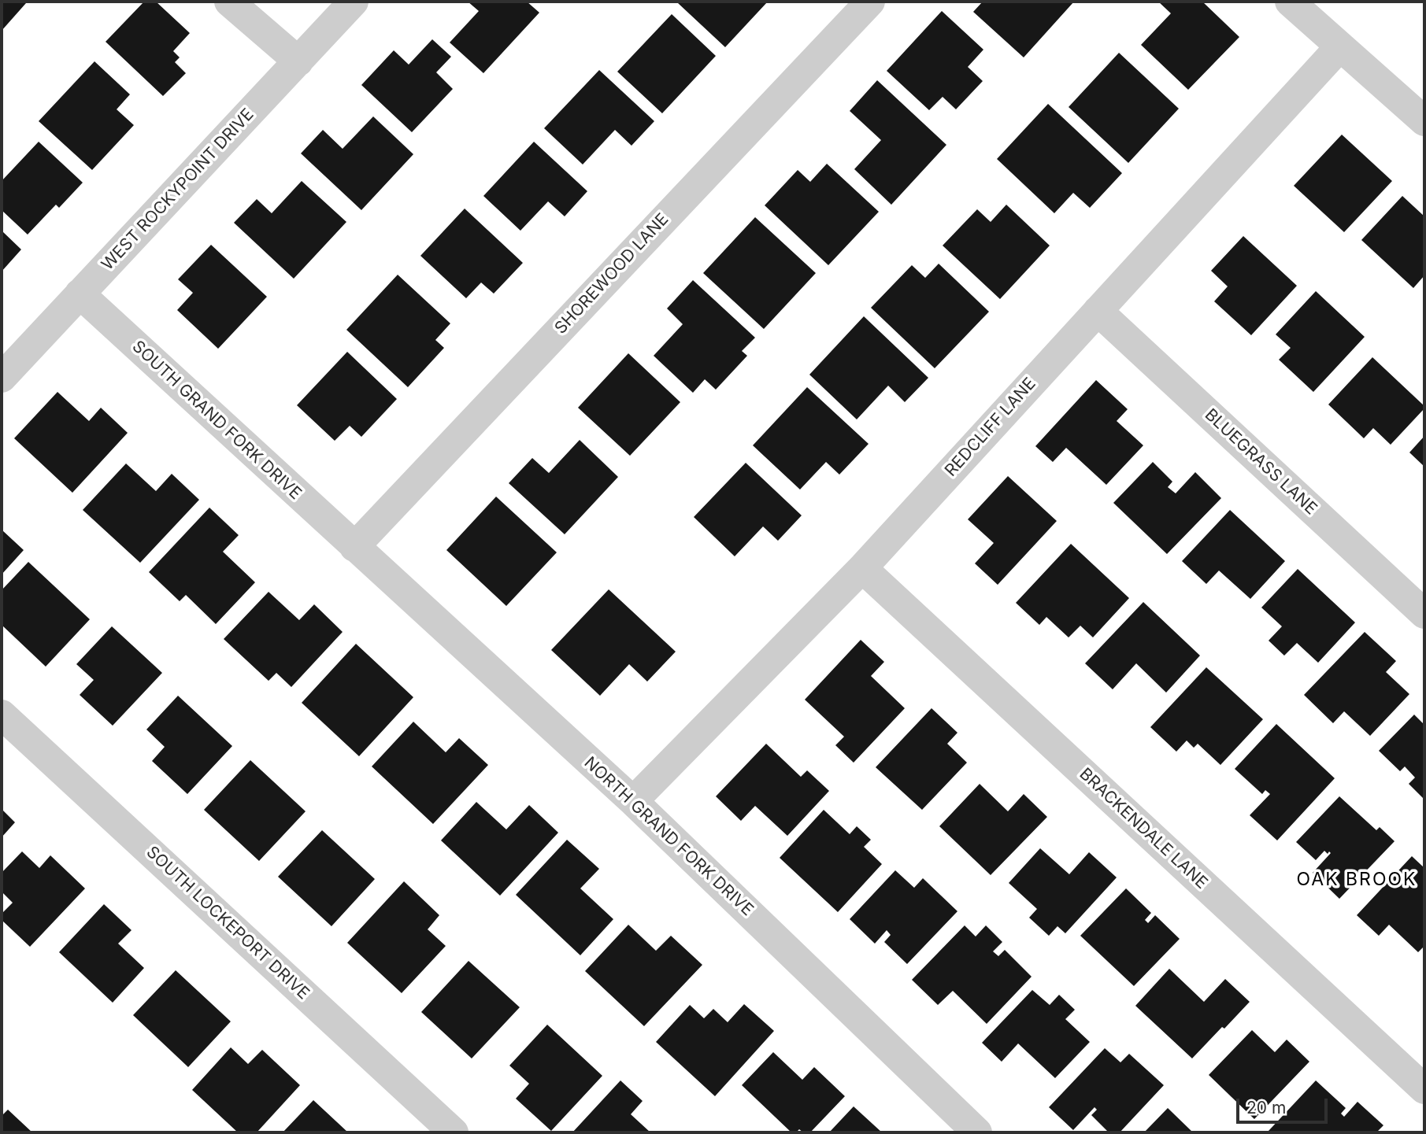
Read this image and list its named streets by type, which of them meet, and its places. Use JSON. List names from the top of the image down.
{
  "streets": {
    "street": [
      "WEST ROCKYPOINT DRIVE",
      "SHOREWOOD LANE",
      "SOUTH GRAND FORK DRIVE",
      "REDCLIFF LANE",
      "BLUEGRASS LANE",
      "BRACKENDALE LANE",
      "NORTH GRAND FORK DRIVE",
      "SOUTH LOCKEPORT DRIVE"
    ]
  },
  "crossings": [
    ["WEST ROCKYPOINT DRIVE", "SOUTH GRAND FORK DRIVE"],
    ["SHOREWOOD LANE", "SOUTH GRAND FORK DRIVE"],
    ["SHOREWOOD LANE", "NORTH GRAND FORK DRIVE"],
    ["SOUTH GRAND FORK DRIVE", "NORTH GRAND FORK DRIVE"],
    ["REDCLIFF LANE", "BLUEGRASS LANE"],
    ["REDCLIFF LANE", "BRACKENDALE LANE"],
    ["REDCLIFF LANE", "NORTH GRAND FORK DRIVE"]
  ],
  "districts": ["OAK BROOK"],
  "scale_bar": "20 m"
}
